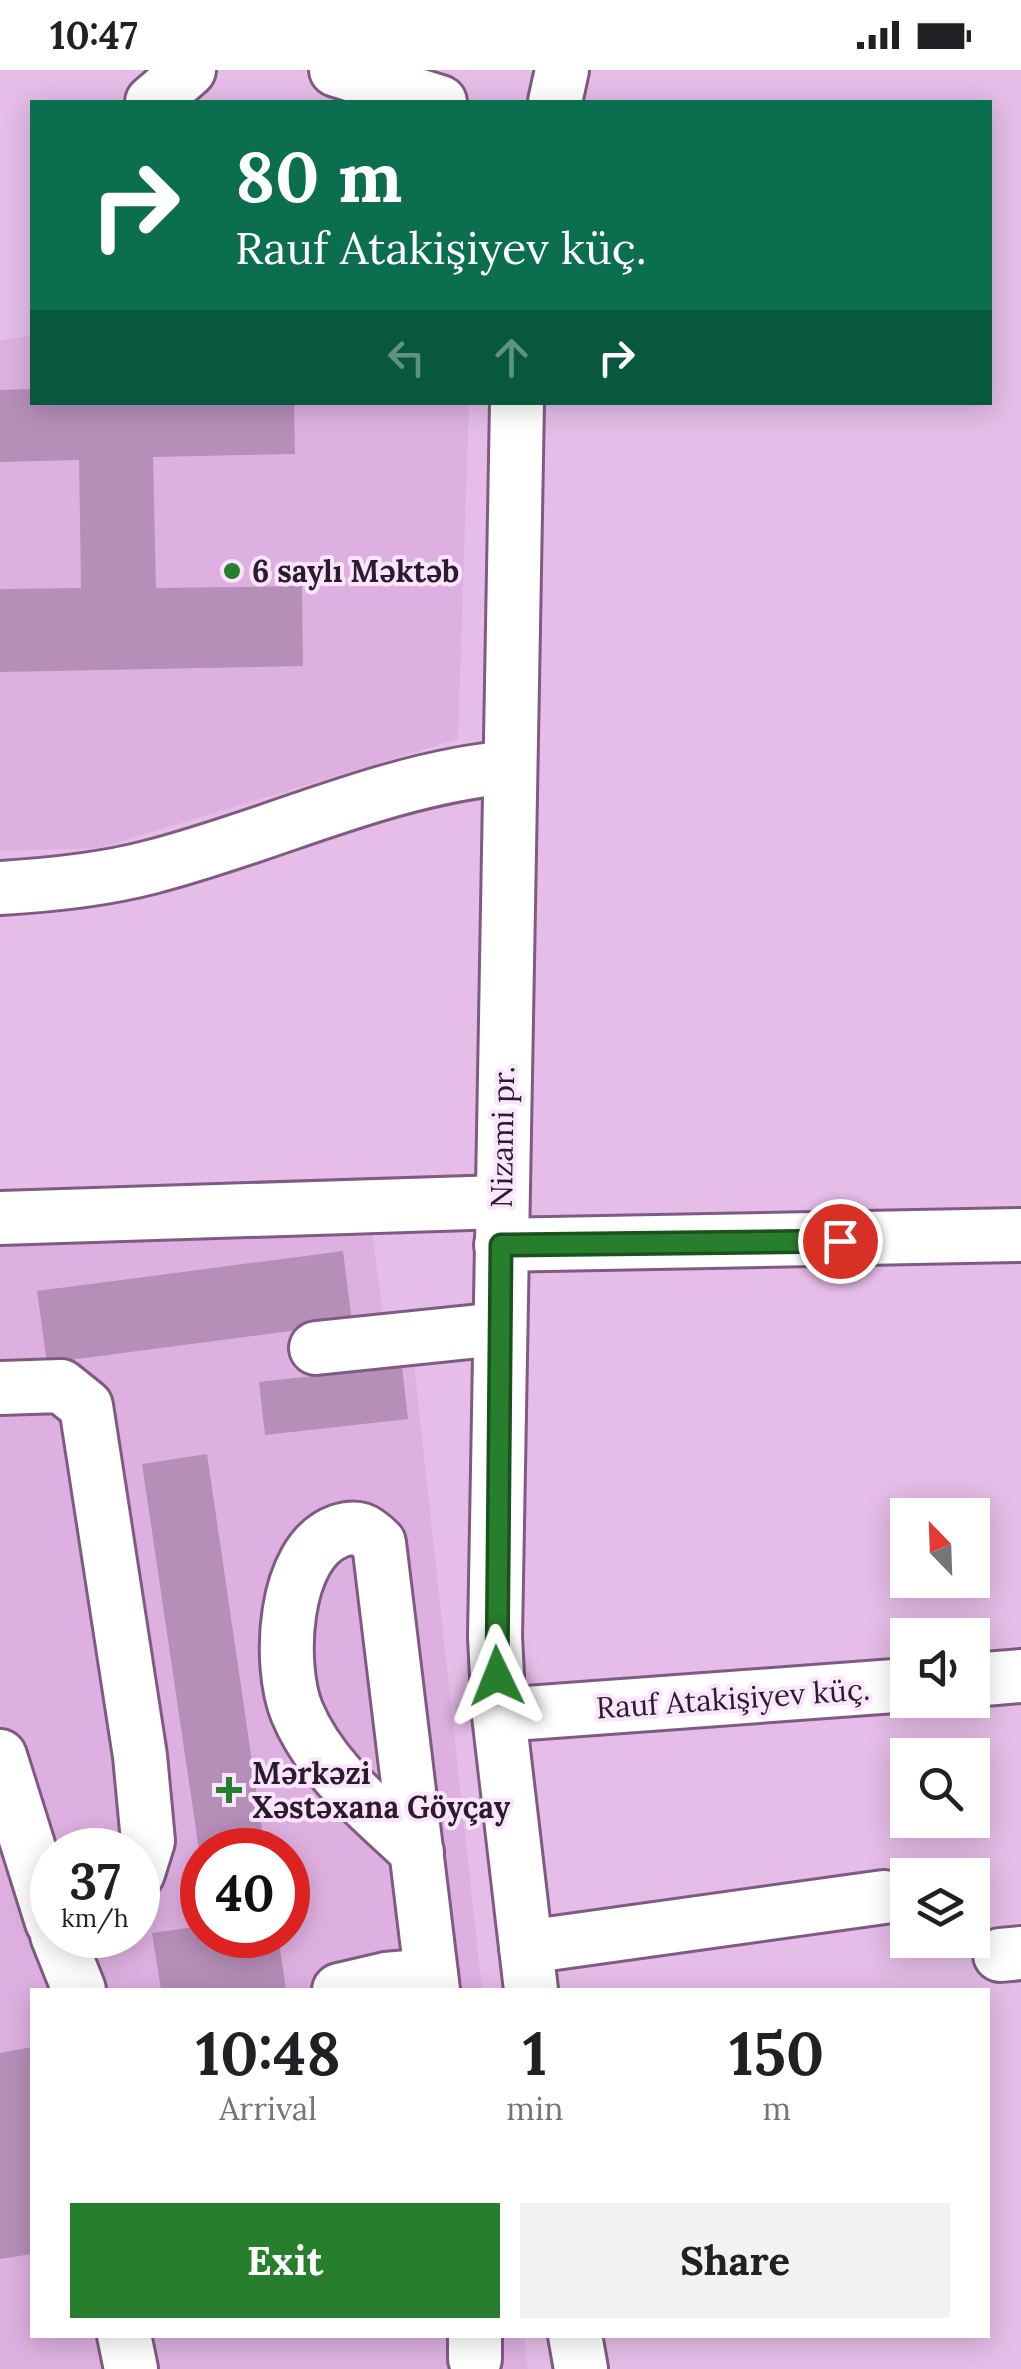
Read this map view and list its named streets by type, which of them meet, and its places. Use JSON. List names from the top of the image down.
{
  "streets": {
    "street": ["Nizami pr.", "Rauf Atakişiyev küç."]
  },
  "crossings": [
    ["Nizami pr.", "Rauf Atakişiyev küç."]
  ],
  "places": {
    "other": ["6 saylı Məktəb"],
    "health": ["Mərkəzi Xəstəxana Göyçay"]
  },
  "north": "top left",
  "page": {
    "status": "10:47",
    "turn": ["80 m", "Rauf Atakişiyev küç."],
    "speed": "37 km/h",
    "limit": "40",
    "eta": [
      "10:48",
      "Arrival",
      "1",
      "min",
      "150",
      "m"
    ],
    "buttons": ["Exit", "Share"]
  }
}
